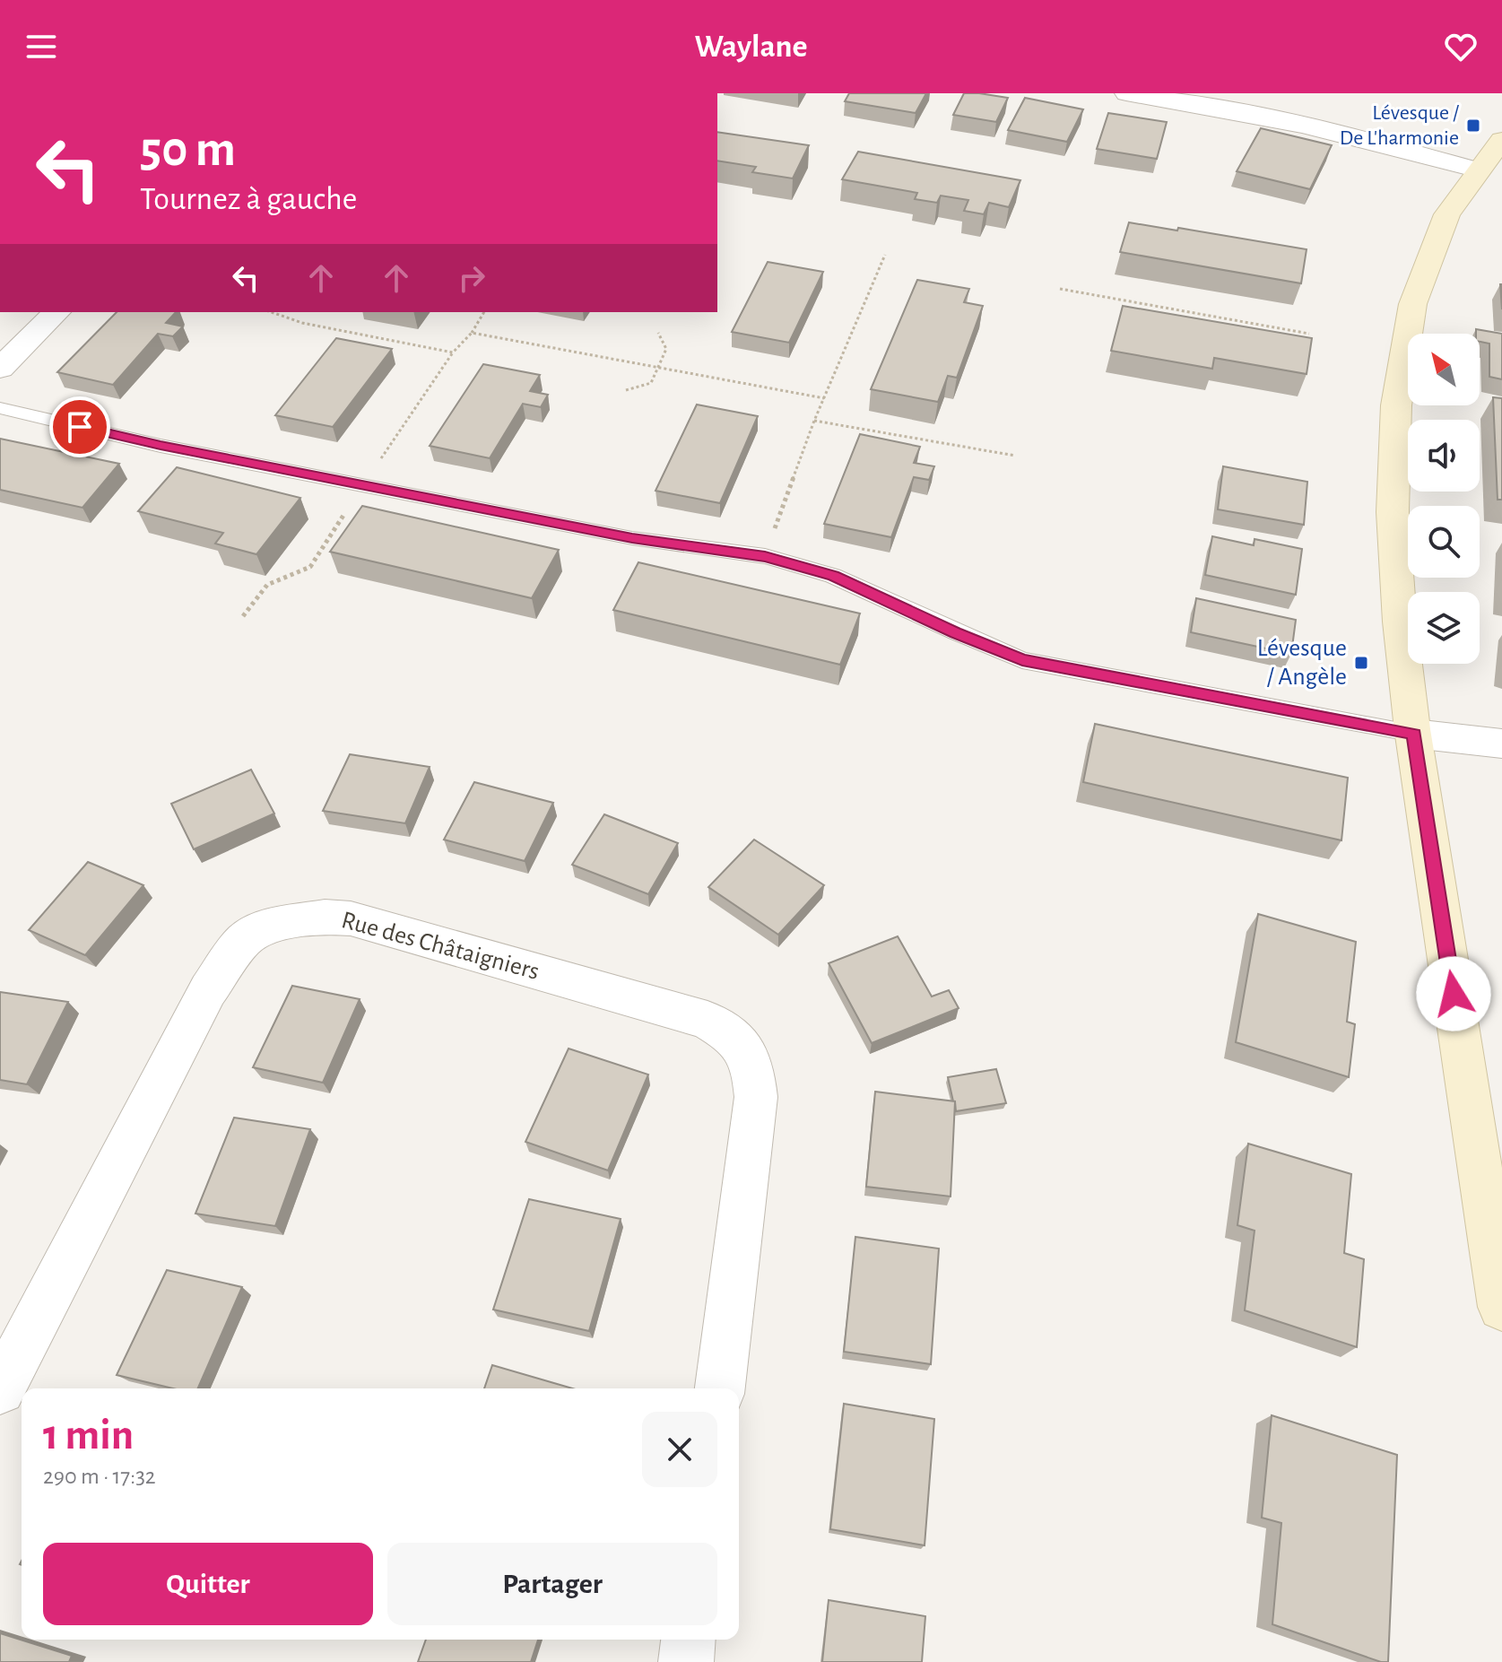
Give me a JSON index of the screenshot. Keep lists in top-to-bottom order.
{
  "streets": {
    "street": ["Rue des Châtaigniers"]
  },
  "places": {
    "transit": ["Lévesque / De L'harmonie", "Lévesque / Angèle"]
  },
  "north": "top left",
  "page": {
    "header": "Waylane",
    "turn": ["50 m", "Tournez à gauche"],
    "heading": ["1 min", "290 m · 17:32"],
    "buttons": ["Quitter", "Partager"]
  }
}
